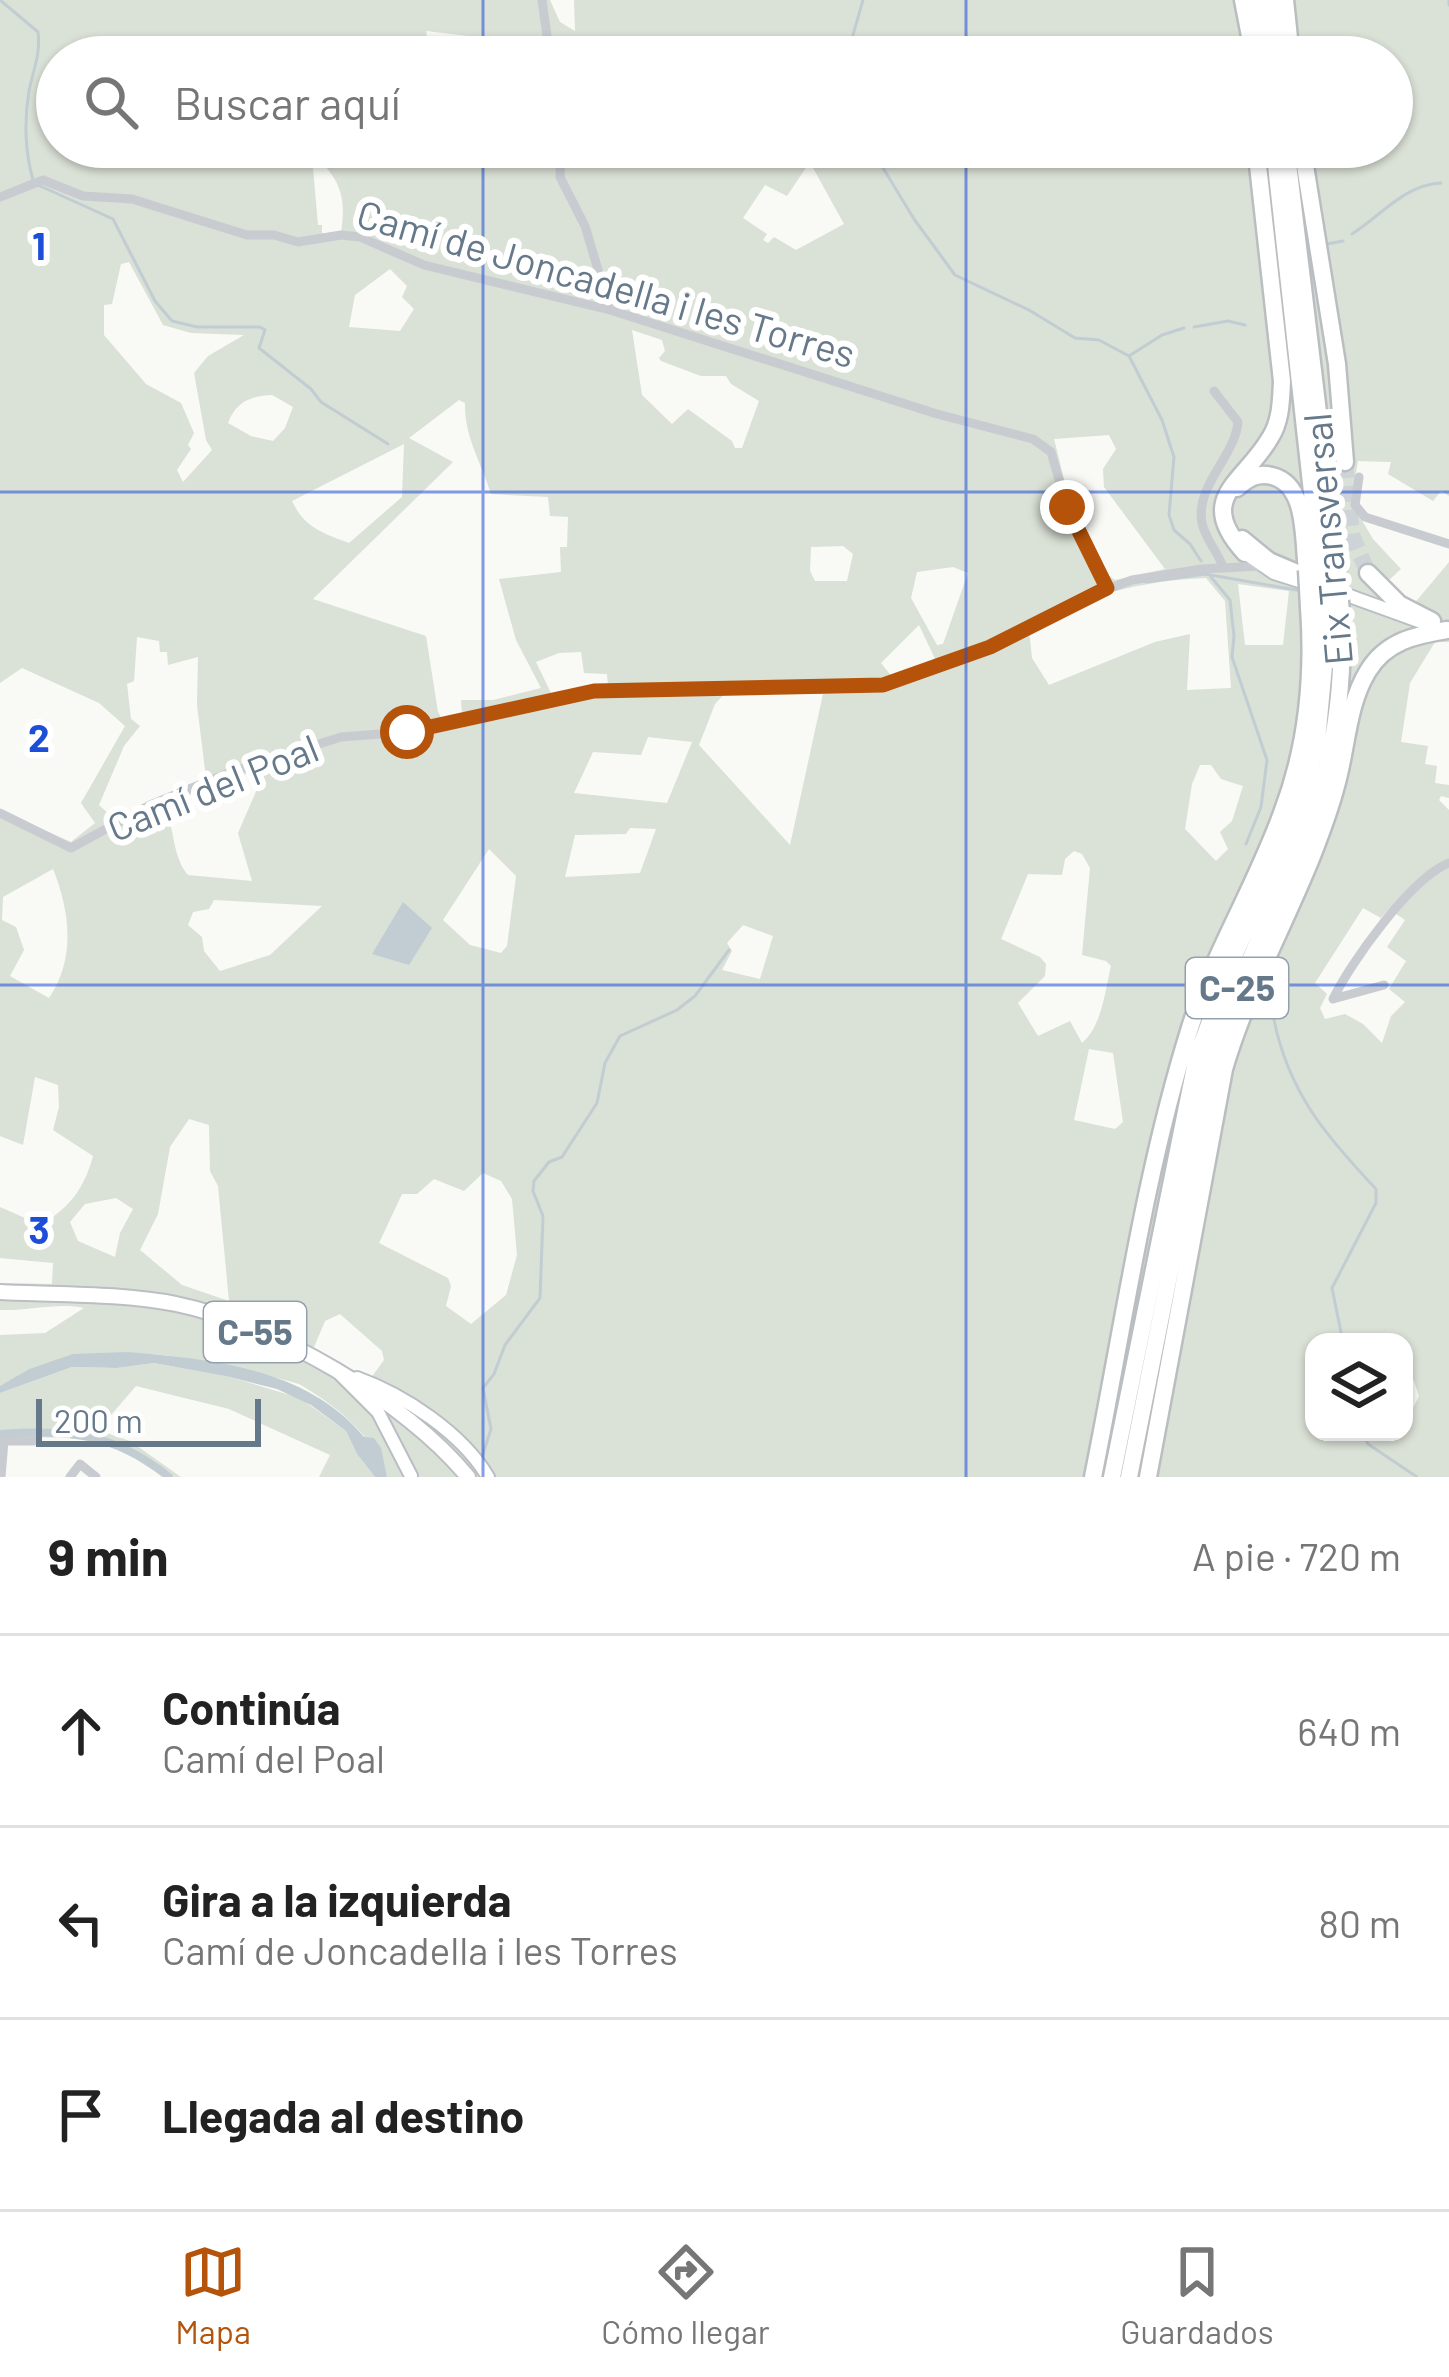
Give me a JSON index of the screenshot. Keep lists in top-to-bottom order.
{
  "streets": {
    "highway": ["Eix Transversal", "C-25"],
    "main road": ["C-55"],
    "street": ["Camí de Joncadella i les Torres", "Camí del Poal"]
  },
  "crossings": [
    ["Camí de Joncadella i les Torres", "Camí del Poal"],
    ["Eix Transversal", "Camí del Poal"]
  ],
  "scale_bar": "200 m",
  "page": {
    "search": "Buscar aquí",
    "scale": "200 m",
    "heading": ["9 min", "A pie · 720 m"],
    "list": [
      ["Continúa", "Camí del Poal", "640 m"],
      ["Gira a la izquierda", "Camí de Joncadella i les Torres", "80 m"],
      "Llegada al destino"
    ],
    "nav": ["Mapa", "Cómo llegar", "Guardados"]
  },
  "grid": {
    "rows": ["1", "2", "3"]
  }
}
